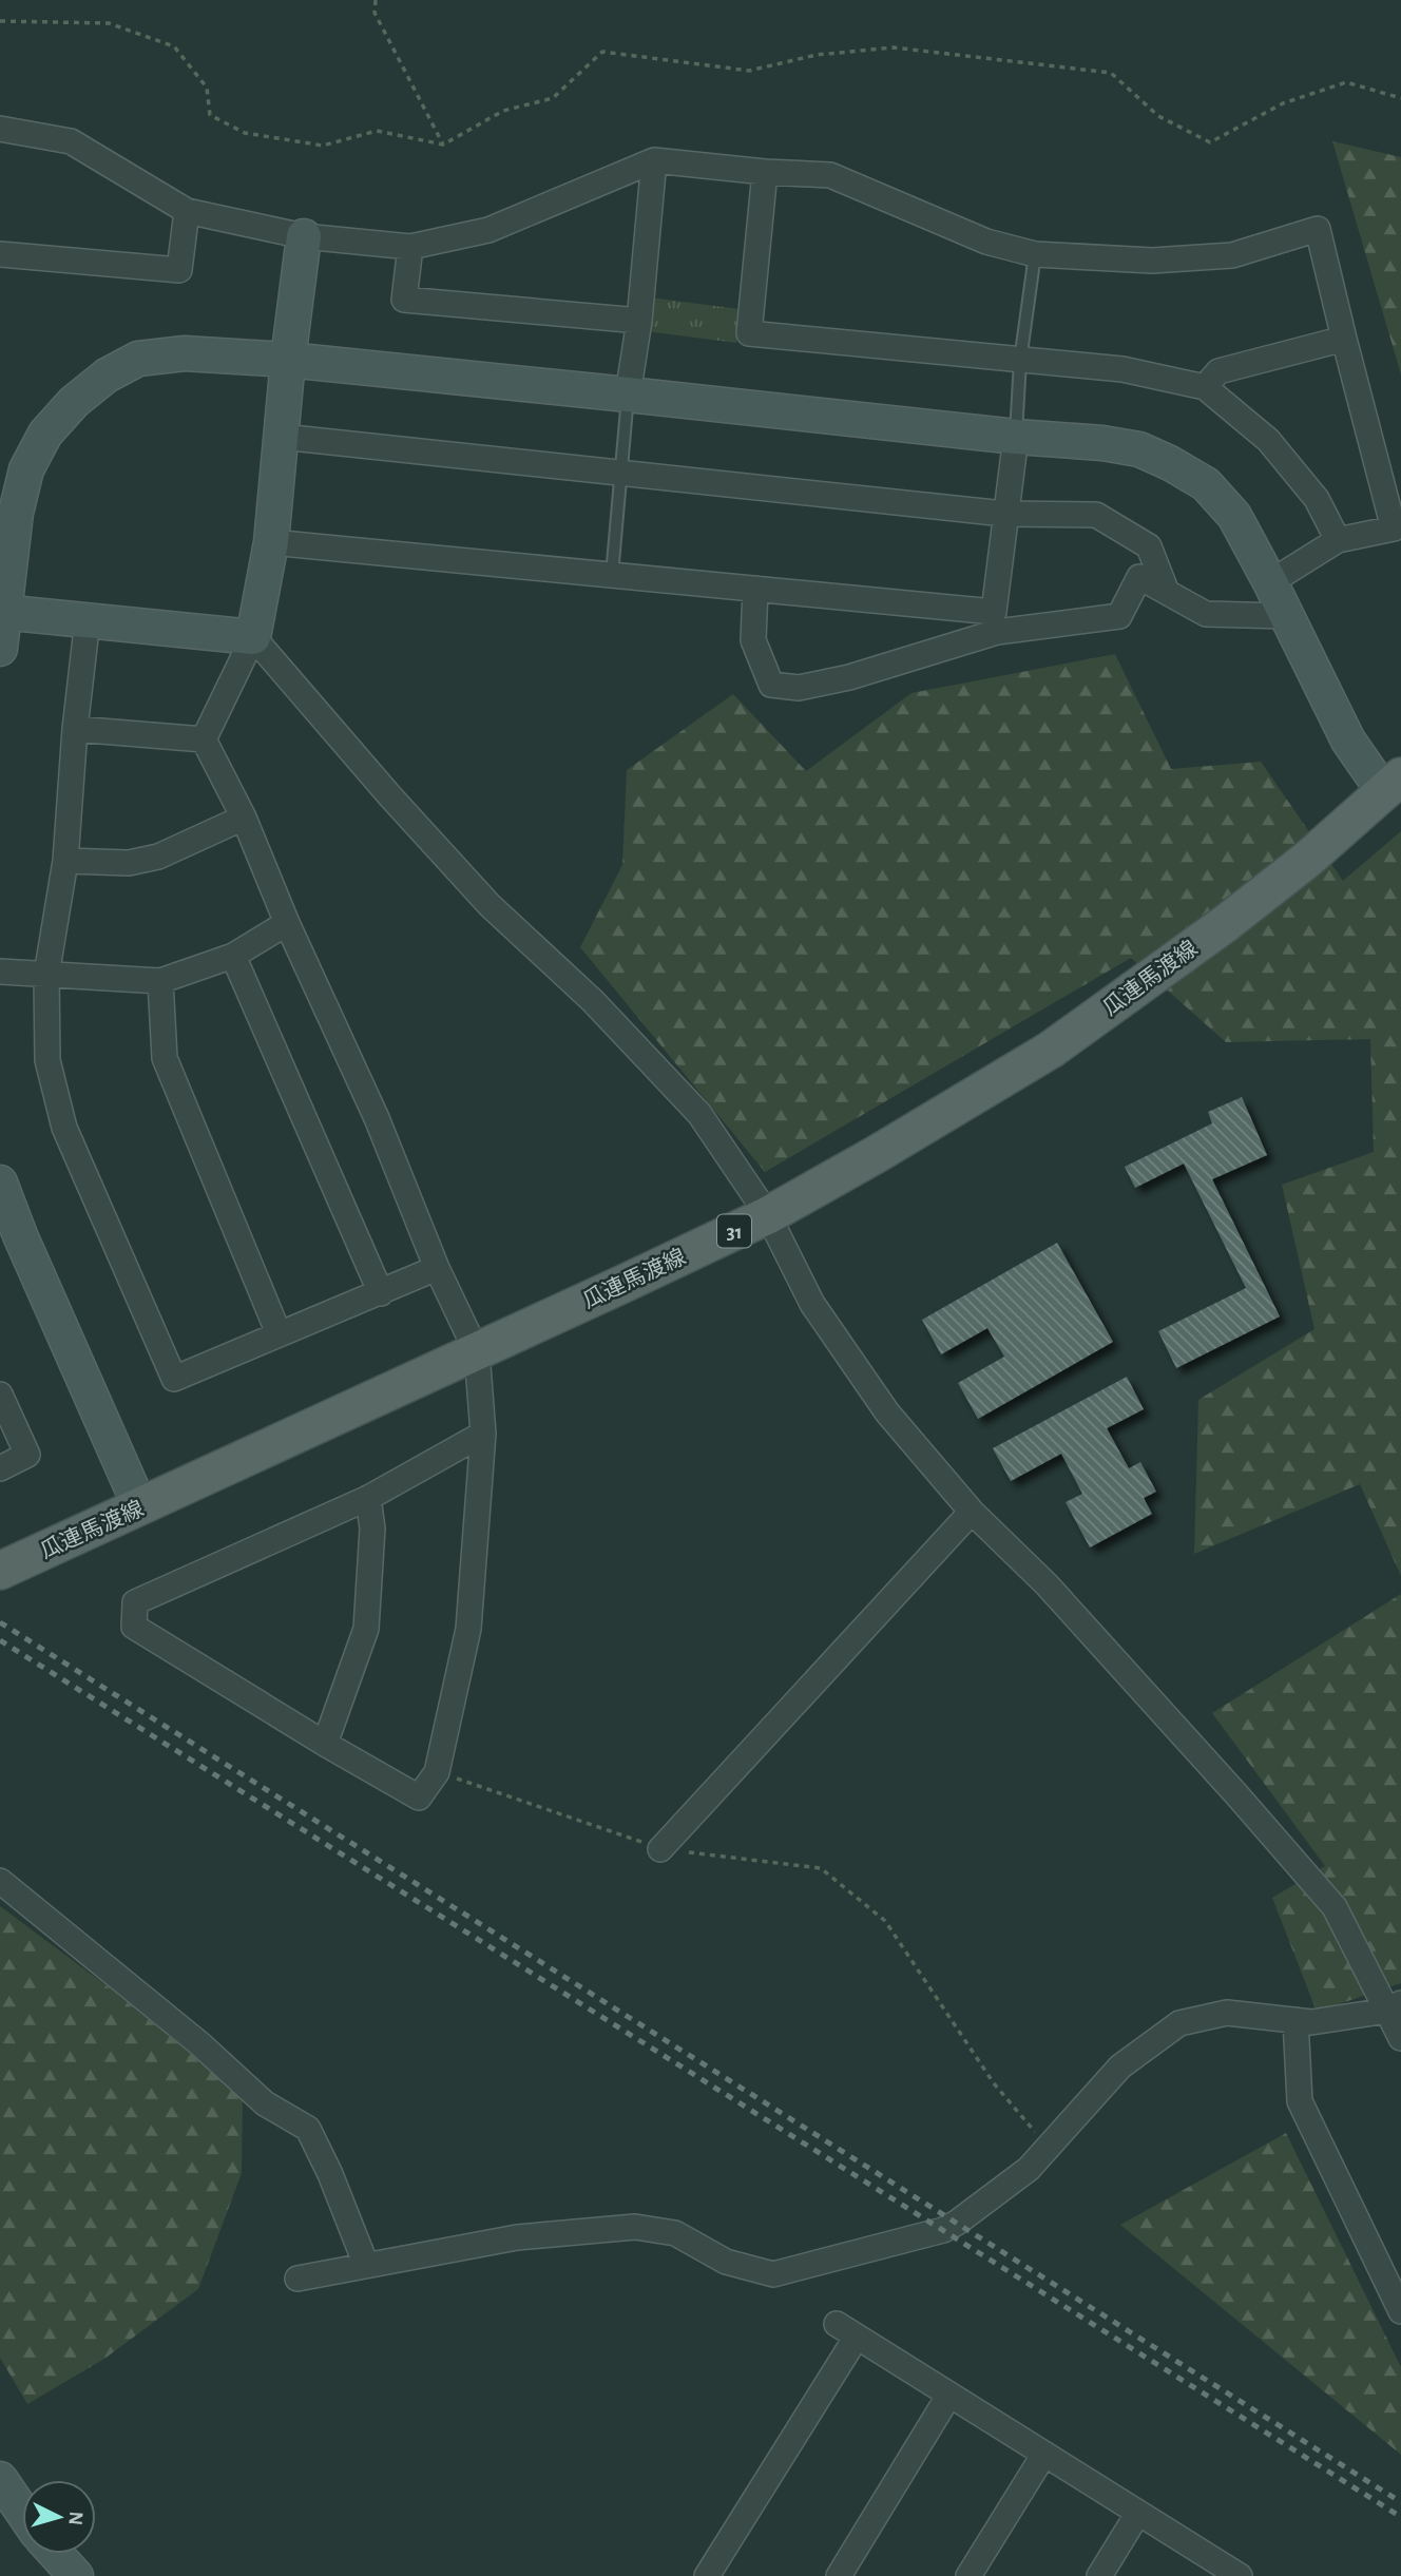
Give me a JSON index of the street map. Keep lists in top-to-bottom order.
{
  "streets": {
    "main road": ["瓜連馬渡線", "31"]
  },
  "north": "right"
}
